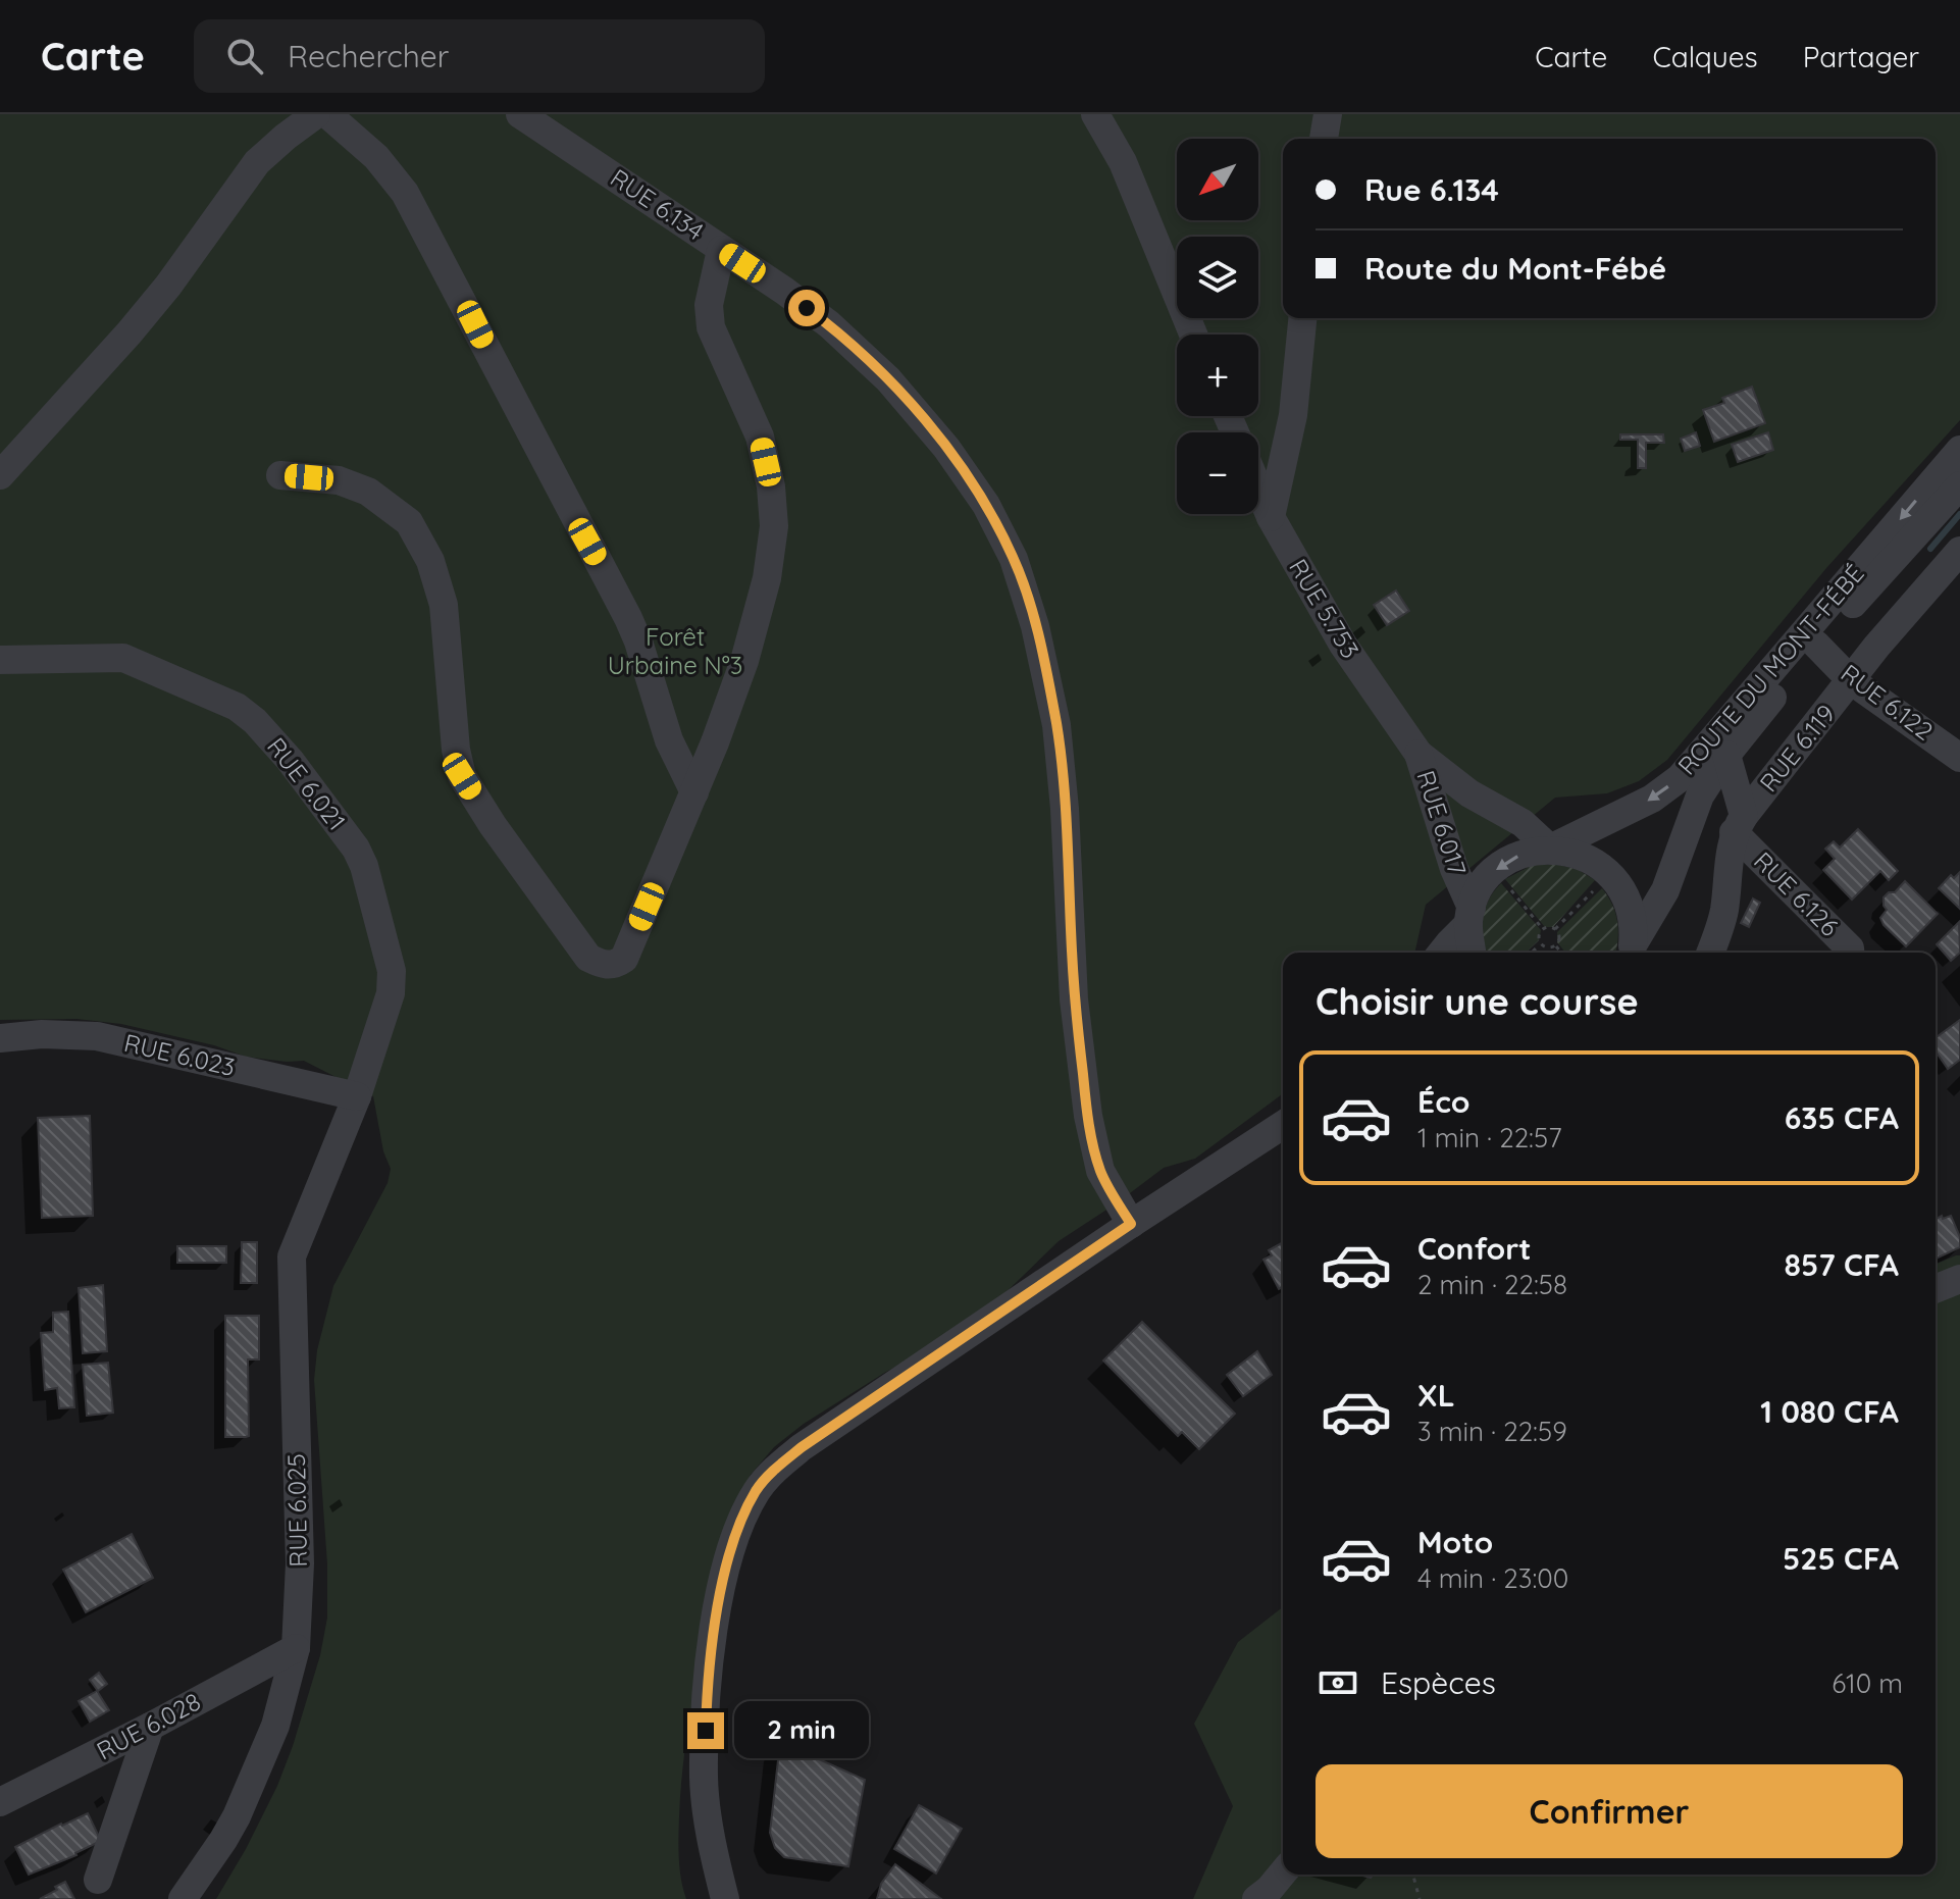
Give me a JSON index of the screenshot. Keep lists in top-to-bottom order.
{
  "streets": {
    "street": [
      "RUE 6.134",
      "RUE 5.753",
      "ROUTE DU MONT-FÉBÉ",
      "RUE 6.122",
      "RUE 6.119",
      "RUE 6.021",
      "RUE 6.017",
      "RUE 6.126",
      "RUE 6.023",
      "RUE 6.025",
      "RUE 6.028"
    ]
  },
  "crossings": [
    ["RUE 5.753", "RUE 6.017"],
    ["ROUTE DU MONT-FÉBÉ", "RUE 6.122"],
    ["ROUTE DU MONT-FÉBÉ", "RUE 6.017"],
    ["RUE 6.122", "RUE 6.119"],
    ["RUE 6.119", "RUE 6.126"],
    ["RUE 6.021", "RUE 6.023"],
    ["RUE 6.021", "RUE 6.025"],
    ["RUE 6.023", "RUE 6.025"],
    ["RUE 6.025", "RUE 6.028"]
  ],
  "parks": ["Forêt Urbaine N°3"],
  "north": "bottom left",
  "page": {
    "header": "Carte",
    "search": "Rechercher",
    "nav": ["Carte", "Calques", "Partager"],
    "map_buttons": ["+", "−"],
    "banner": ["Rue 6.134", "Route du Mont-Fébé"],
    "heading": "Choisir une course",
    "list": [
      {
        "name": "Éco",
        "note": "1 min · 22:57",
        "value": "635 CFA"
      },
      {
        "name": "Confort",
        "note": "2 min · 22:58",
        "value": "857 CFA"
      },
      {
        "name": "XL",
        "note": "3 min · 22:59",
        "value": "1 080 CFA"
      },
      {
        "name": "Moto",
        "note": "4 min · 23:00",
        "value": "525 CFA"
      }
    ],
    "pay": ["Espèces", "610 m"],
    "bubble": "2 min",
    "buttons": "Confirmer"
  }
}
